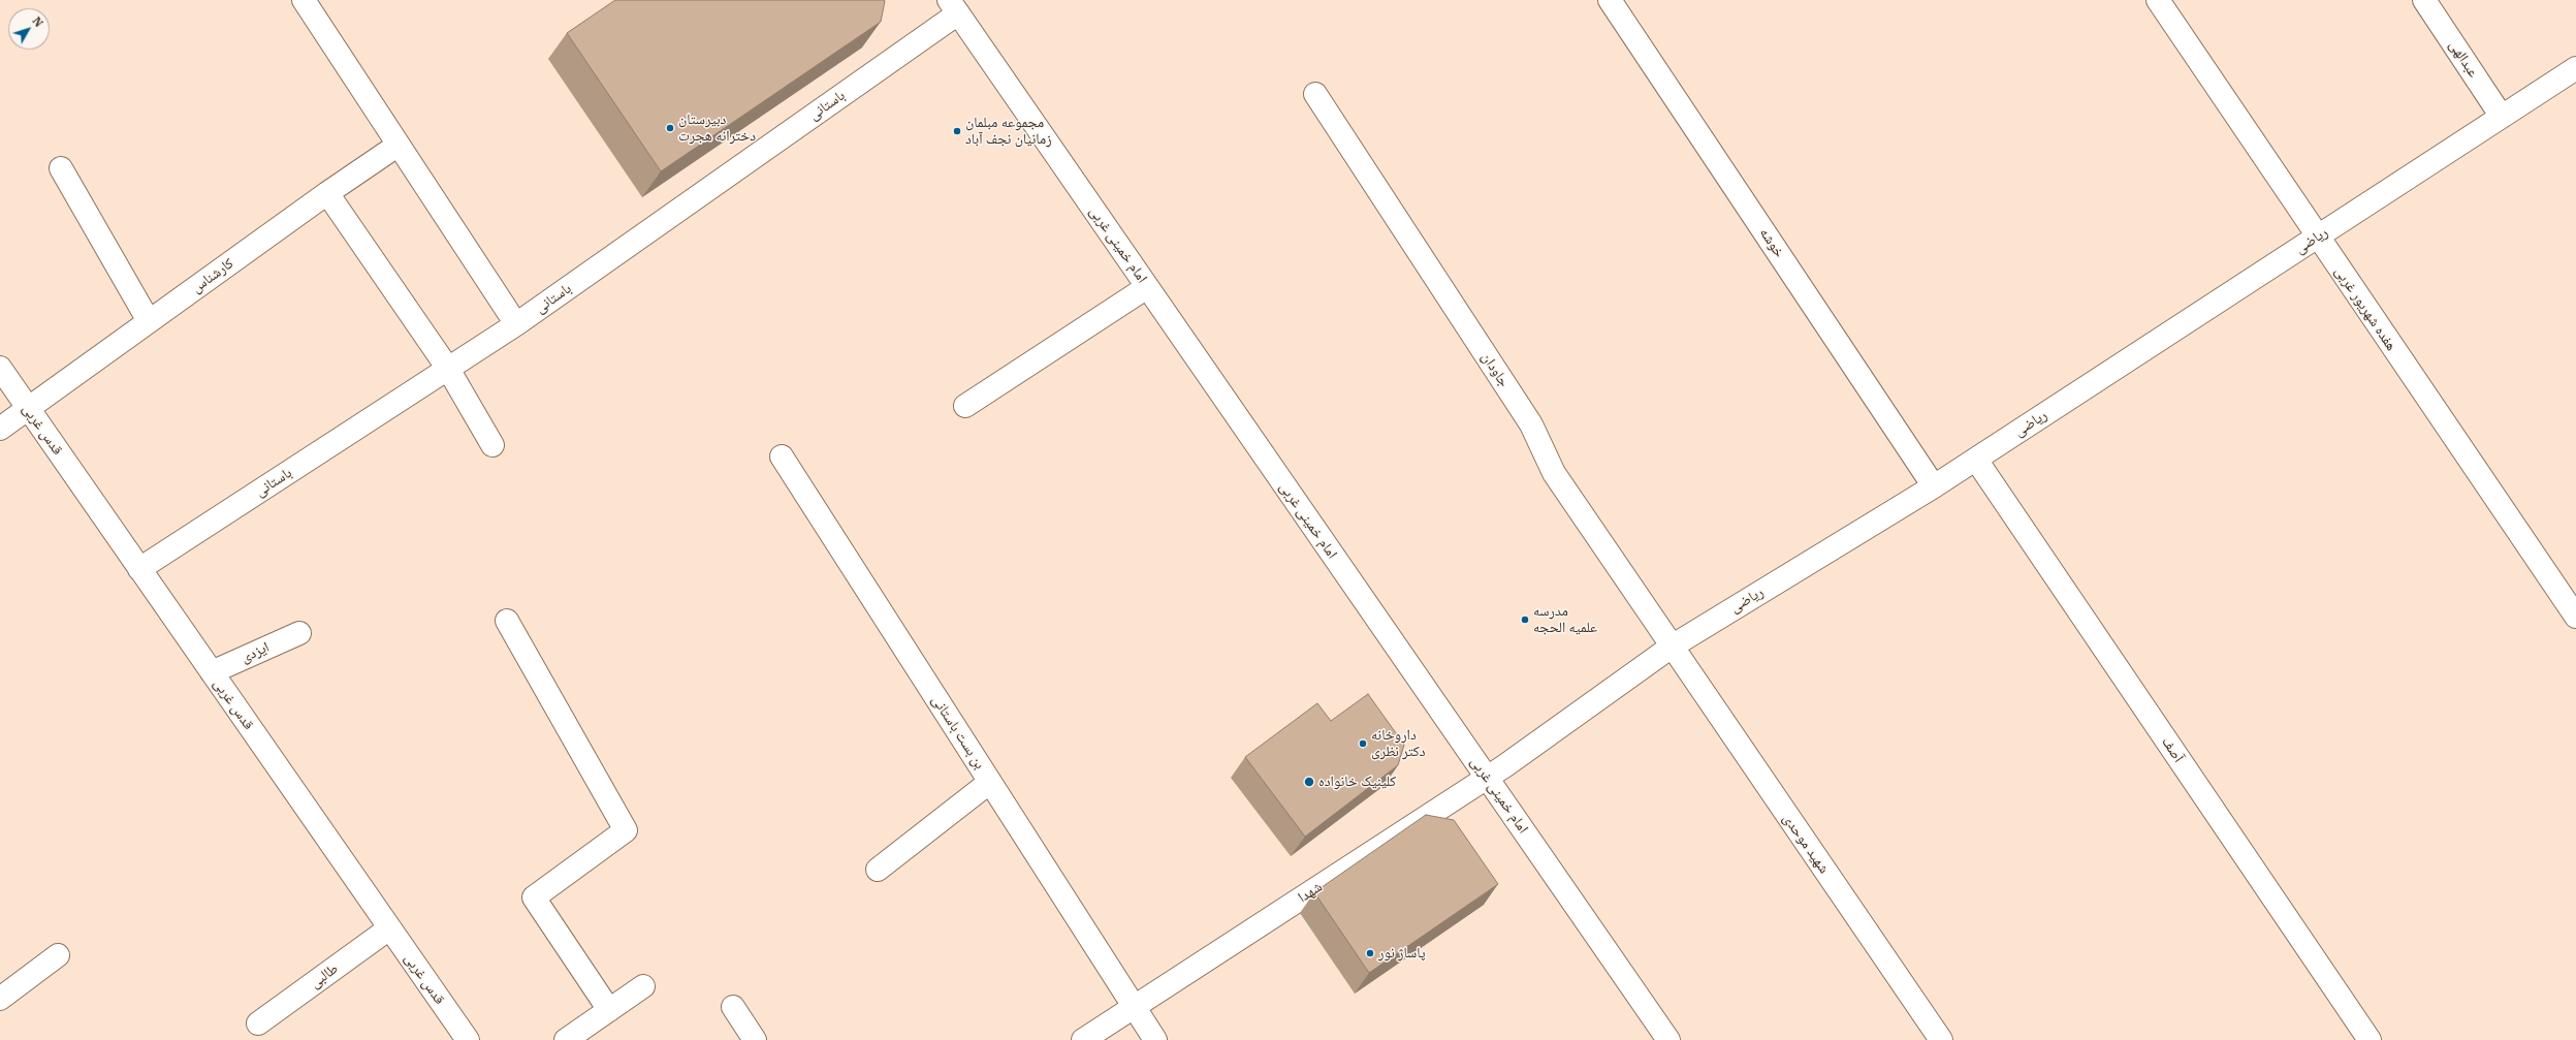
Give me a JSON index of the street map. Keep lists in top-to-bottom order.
{
  "streets": {
    "street": [
      "عبدالهی",
      "باستانی",
      "ریاضی",
      "خوشه",
      "امام خمینی غربی",
      "کارشناس",
      "هفده شهریور غربی",
      "جاودان",
      "قدس غربی",
      "ایزدی",
      "بن بست باستانی",
      "آصف",
      "شهید موحدی",
      "شهدا",
      "طالبی"
    ]
  },
  "crossings": [
    ["عبدالهی", "ریاضی"],
    ["باستانی", "امام خمینی غربی"],
    ["باستانی", "قدس غربی"],
    ["ریاضی", "خوشه"],
    ["ریاضی", "امام خمینی غربی"],
    ["ریاضی", "هفده شهریور غربی"],
    ["ریاضی", "جاودان"],
    ["ریاضی", "آصف"],
    ["ریاضی", "شهید موحدی"],
    ["ریاضی", "شهدا"],
    ["امام خمینی غربی", "شهدا"],
    ["کارشناس", "قدس غربی"],
    ["جاودان", "شهید موحدی"],
    ["قدس غربی", "ایزدی"],
    ["قدس غربی", "طالبی"],
    ["بن بست باستانی", "شهدا"]
  ],
  "places": [
    "دبیرستان دخترانه هجرت",
    "مجموعه مبلمان زمانیان نجف آباد",
    "مدرسه علمیه الحجه",
    "داروخانه دکتر نظری",
    "کلینیک خانواده",
    "پاساژ نور"
  ],
  "north": "top right"
}
